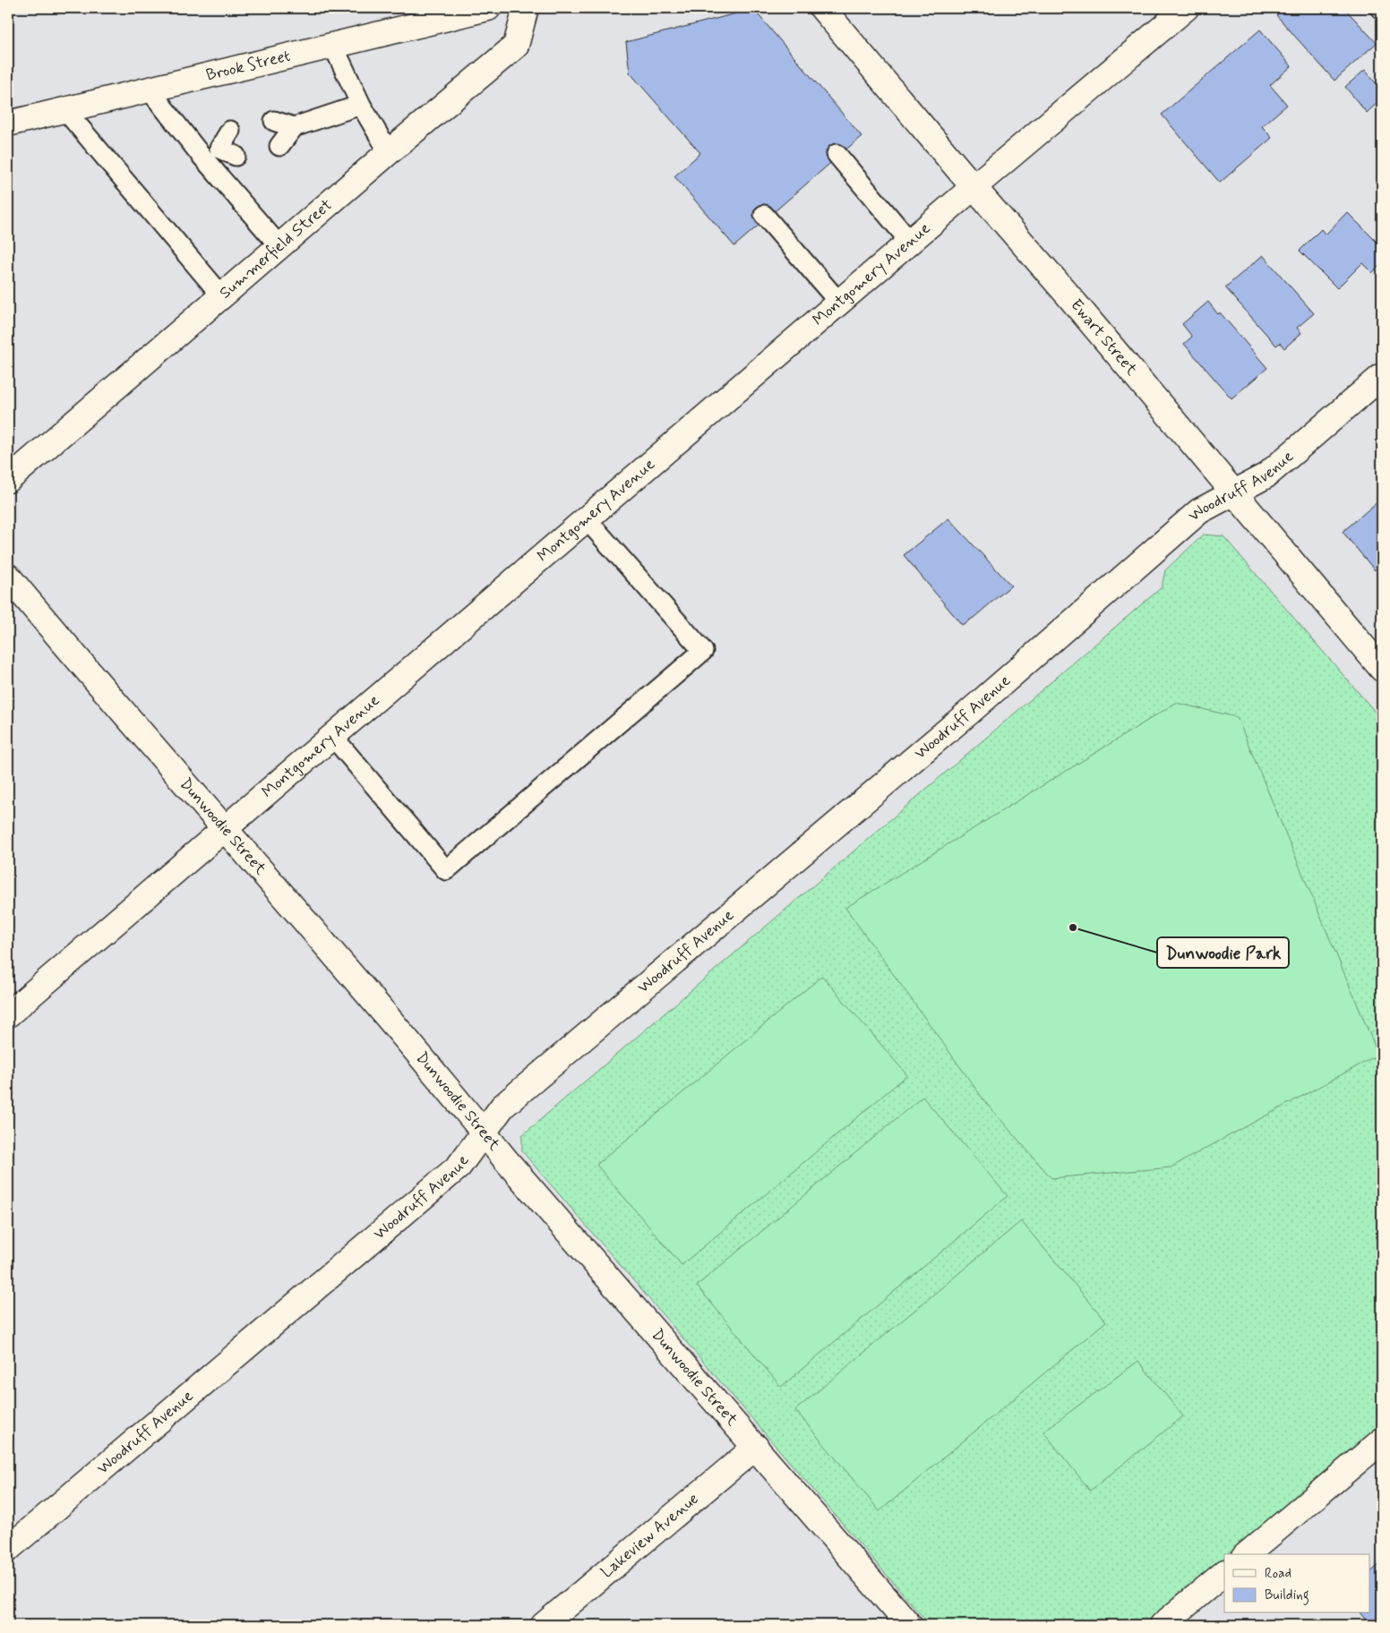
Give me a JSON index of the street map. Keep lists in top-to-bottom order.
{
  "streets": {
    "street": [
      "Brook Street",
      "Summerfield Street",
      "Montgomery Avenue",
      "Ewart Street",
      "Woodruff Avenue",
      "Dunwoodie Street",
      "Lakeview Avenue"
    ]
  },
  "crossings": [
    ["Montgomery Avenue", "Ewart Street"],
    ["Montgomery Avenue", "Dunwoodie Street"],
    ["Ewart Street", "Woodruff Avenue"],
    ["Woodruff Avenue", "Dunwoodie Street"],
    ["Dunwoodie Street", "Lakeview Avenue"]
  ],
  "places": ["Dunwoodie Park"],
  "legend": ["Road", "Building"]
}
